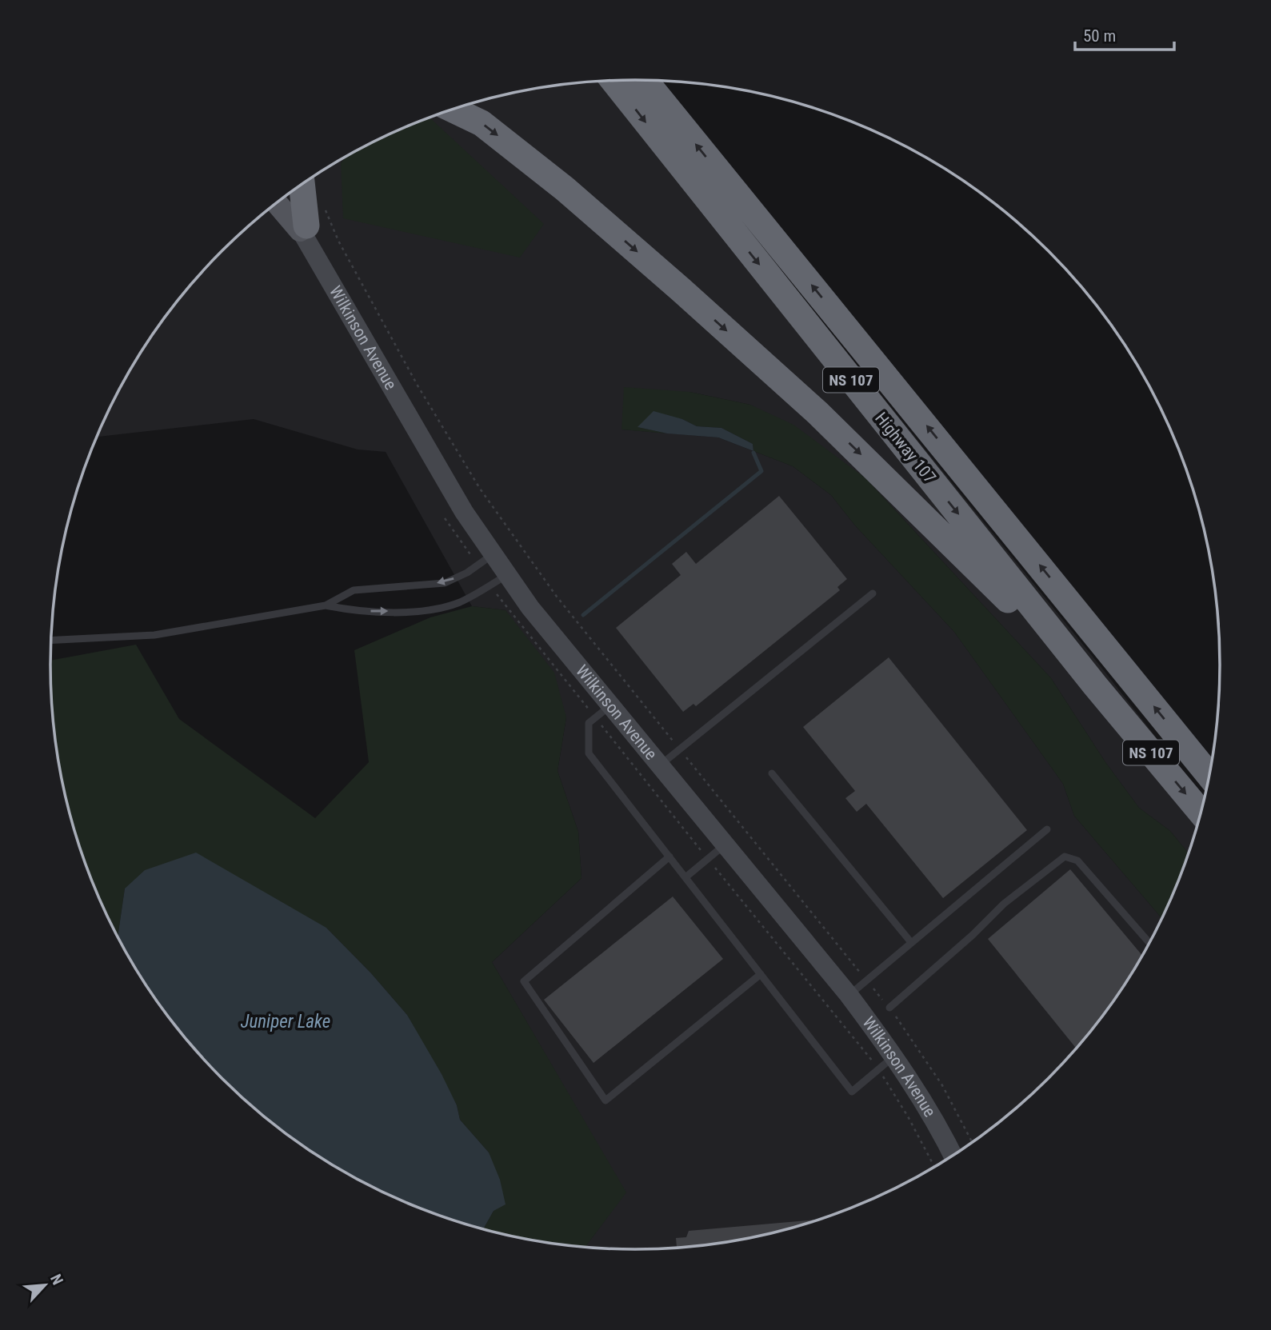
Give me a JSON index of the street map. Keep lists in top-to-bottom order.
{
  "streets": {
    "highway": ["NS 107", "Highway 107"],
    "street": ["Wilkinson Avenue"]
  },
  "water": ["Juniper Lake"],
  "scale_bar": "50 m",
  "north": "top right"
}
